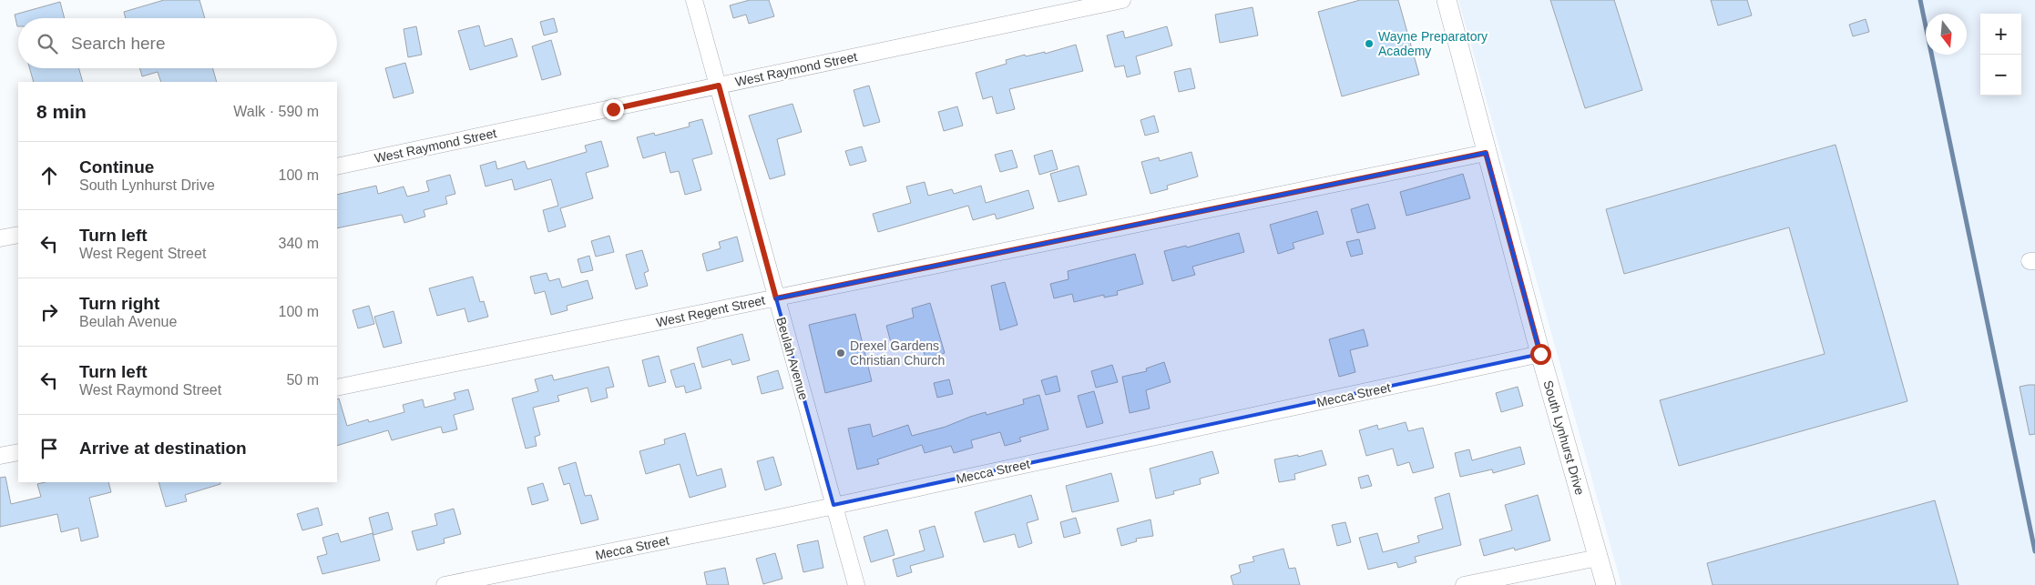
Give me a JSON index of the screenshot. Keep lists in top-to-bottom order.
{
  "streets": {
    "main road": ["South Lynhurst Drive"],
    "street": [
      "West Raymond Street",
      "West Regent Street",
      "Beulah Avenue",
      "Mecca Street"
    ]
  },
  "crossings": [
    ["West Raymond Street", "Beulah Avenue"],
    ["West Regent Street", "Beulah Avenue"],
    ["West Regent Street", "South Lynhurst Drive"],
    ["Beulah Avenue", "Mecca Street"],
    ["Mecca Street", "South Lynhurst Drive"]
  ],
  "places": ["Wayne Preparatory Academy", "Drexel Gardens Christian Church"],
  "north": "bottom",
  "page": {
    "map_buttons": ["+", "−"],
    "search": "Search here",
    "heading": ["8 min", "Walk · 590 m"],
    "list": [
      ["Continue", "South Lynhurst Drive", "100 m"],
      ["Turn left", "West Regent Street", "340 m"],
      ["Turn right", "Beulah Avenue", "100 m"],
      ["Turn left", "West Raymond Street", "50 m"],
      "Arrive at destination"
    ]
  }
}
